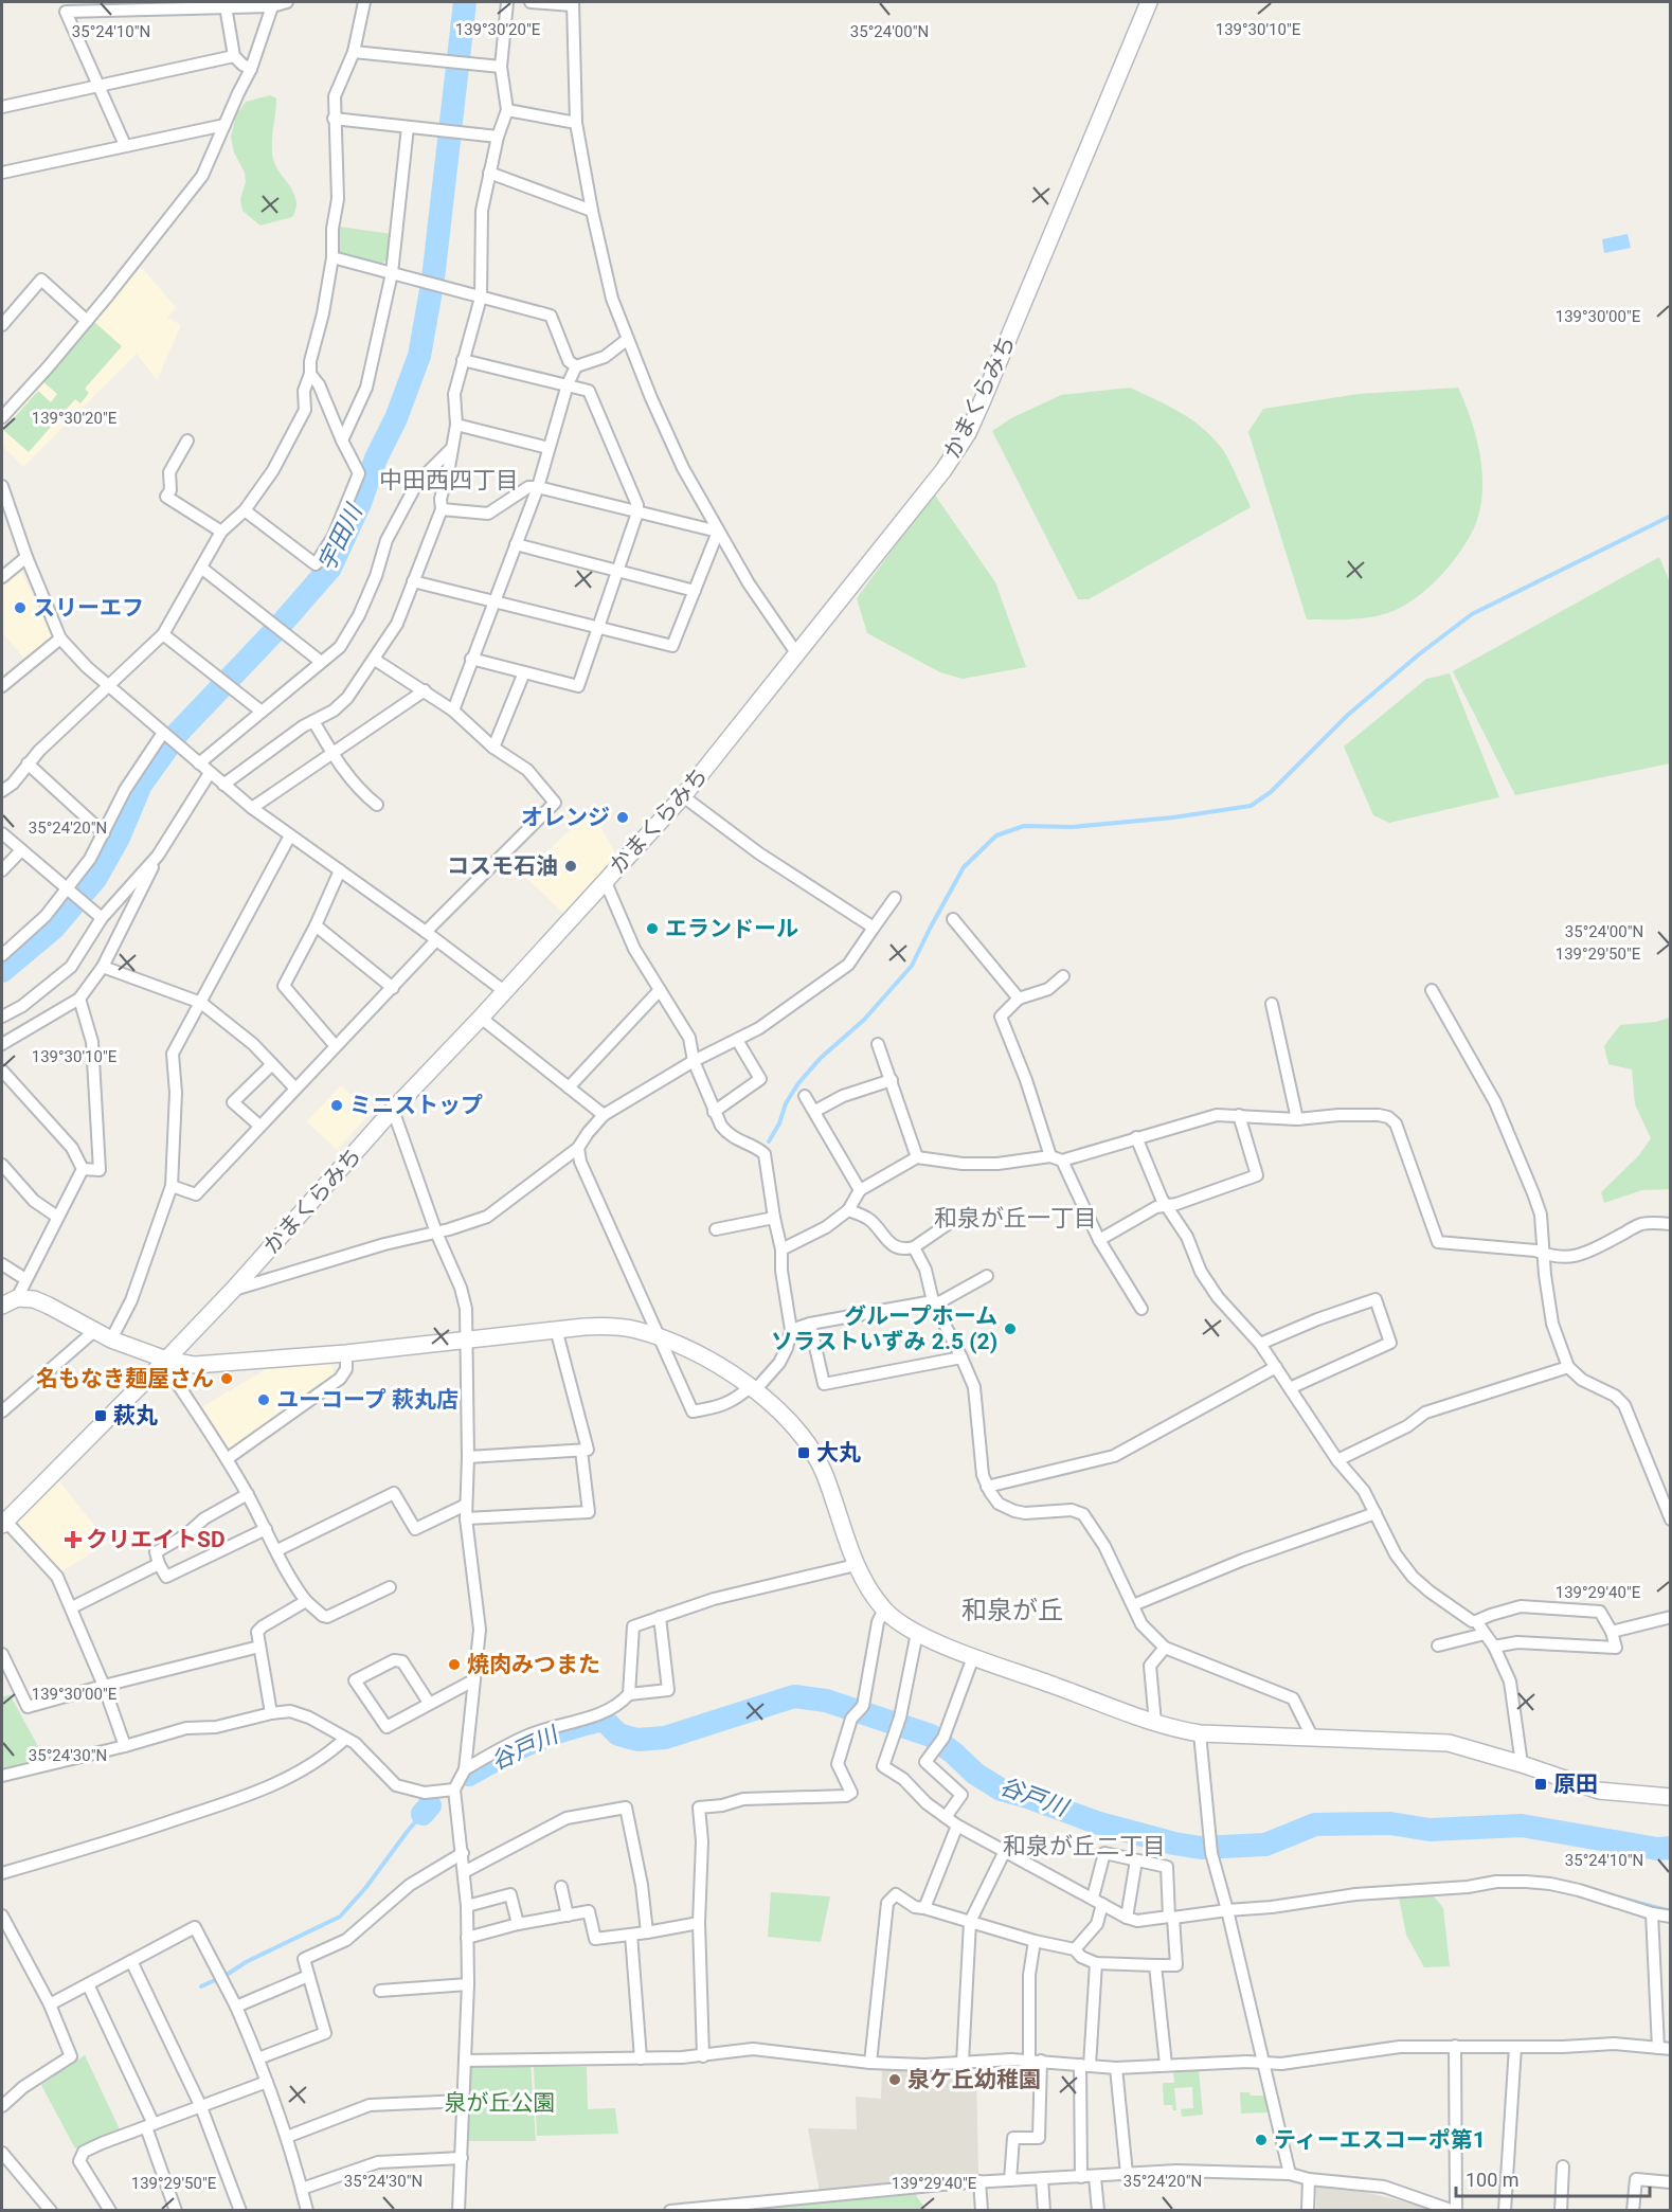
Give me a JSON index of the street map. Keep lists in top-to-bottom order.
{
  "streets": {
    "main road": ["かまくらみち"]
  },
  "districts": [
    "中田西四丁目",
    "和泉が丘一丁目",
    "和泉が丘",
    "和泉が丘二丁目"
  ],
  "water": ["宇田川", "谷戸川"],
  "parks": ["泉が丘公園"],
  "places": {
    "other": [
      "スリーエフ",
      "オレンジ",
      "コスモ石油",
      "エランドール",
      "ミニストップ",
      "グループホーム ソラストいずみ 2.5 (2)",
      "名もなき麺屋さん",
      "ユーコープ 萩丸店",
      "焼肉みつまた",
      "泉ケ丘幼稚園",
      "ティーエスコーポ第1"
    ],
    "transit": ["萩丸", "大丸", "原田"],
    "health": ["クリエイトSD"]
  },
  "scale_bar": "100 m",
  "coordinates": [
    "139°30'20\"E",
    "139°30'10\"E",
    "35°24'10\"N",
    "35°24'00\"N",
    "139°30'00\"E",
    "35°24'20\"N",
    "139°29'50\"E",
    "139°29'40\"E",
    "35°24'30\"N"
  ]
}
